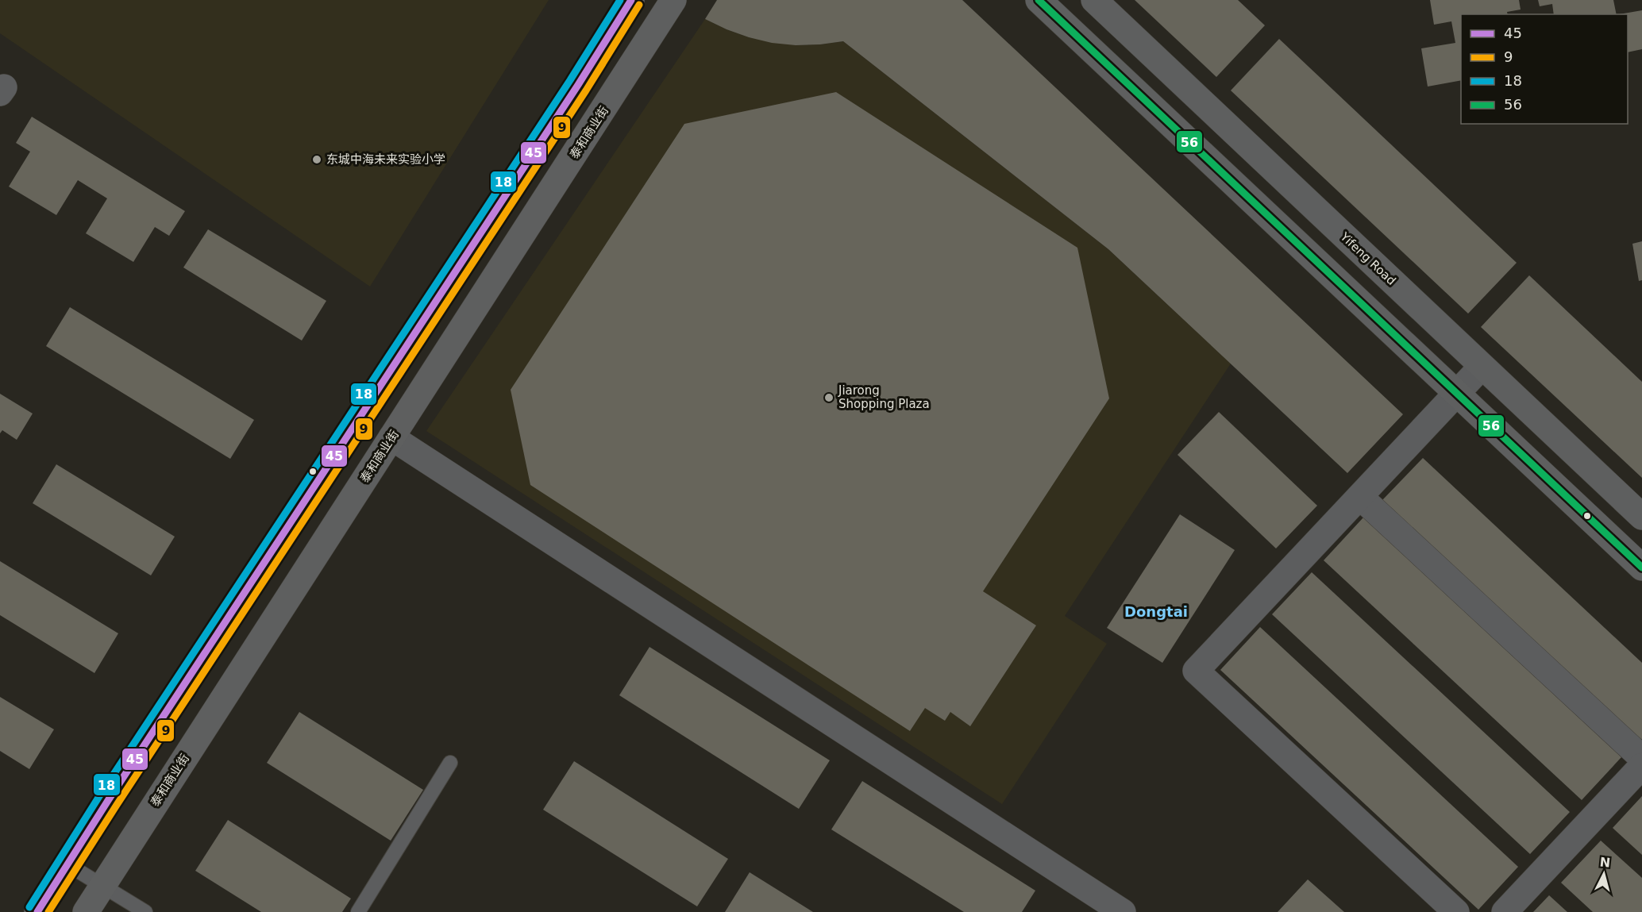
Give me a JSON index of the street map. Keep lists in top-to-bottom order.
{
  "streets": {
    "street": ["泰和商业街", "Yifeng Road"]
  },
  "districts": ["Dongtai"],
  "places": ["东城中海未来实验小学", "Jiarong Shopping Plaza"],
  "lines": [
    "transit line 45",
    "transit line 18",
    "transit line 56",
    "transit line 9"
  ],
  "legend": [
    "45",
    "9",
    "18",
    "56"
  ],
  "north": "top"
}
